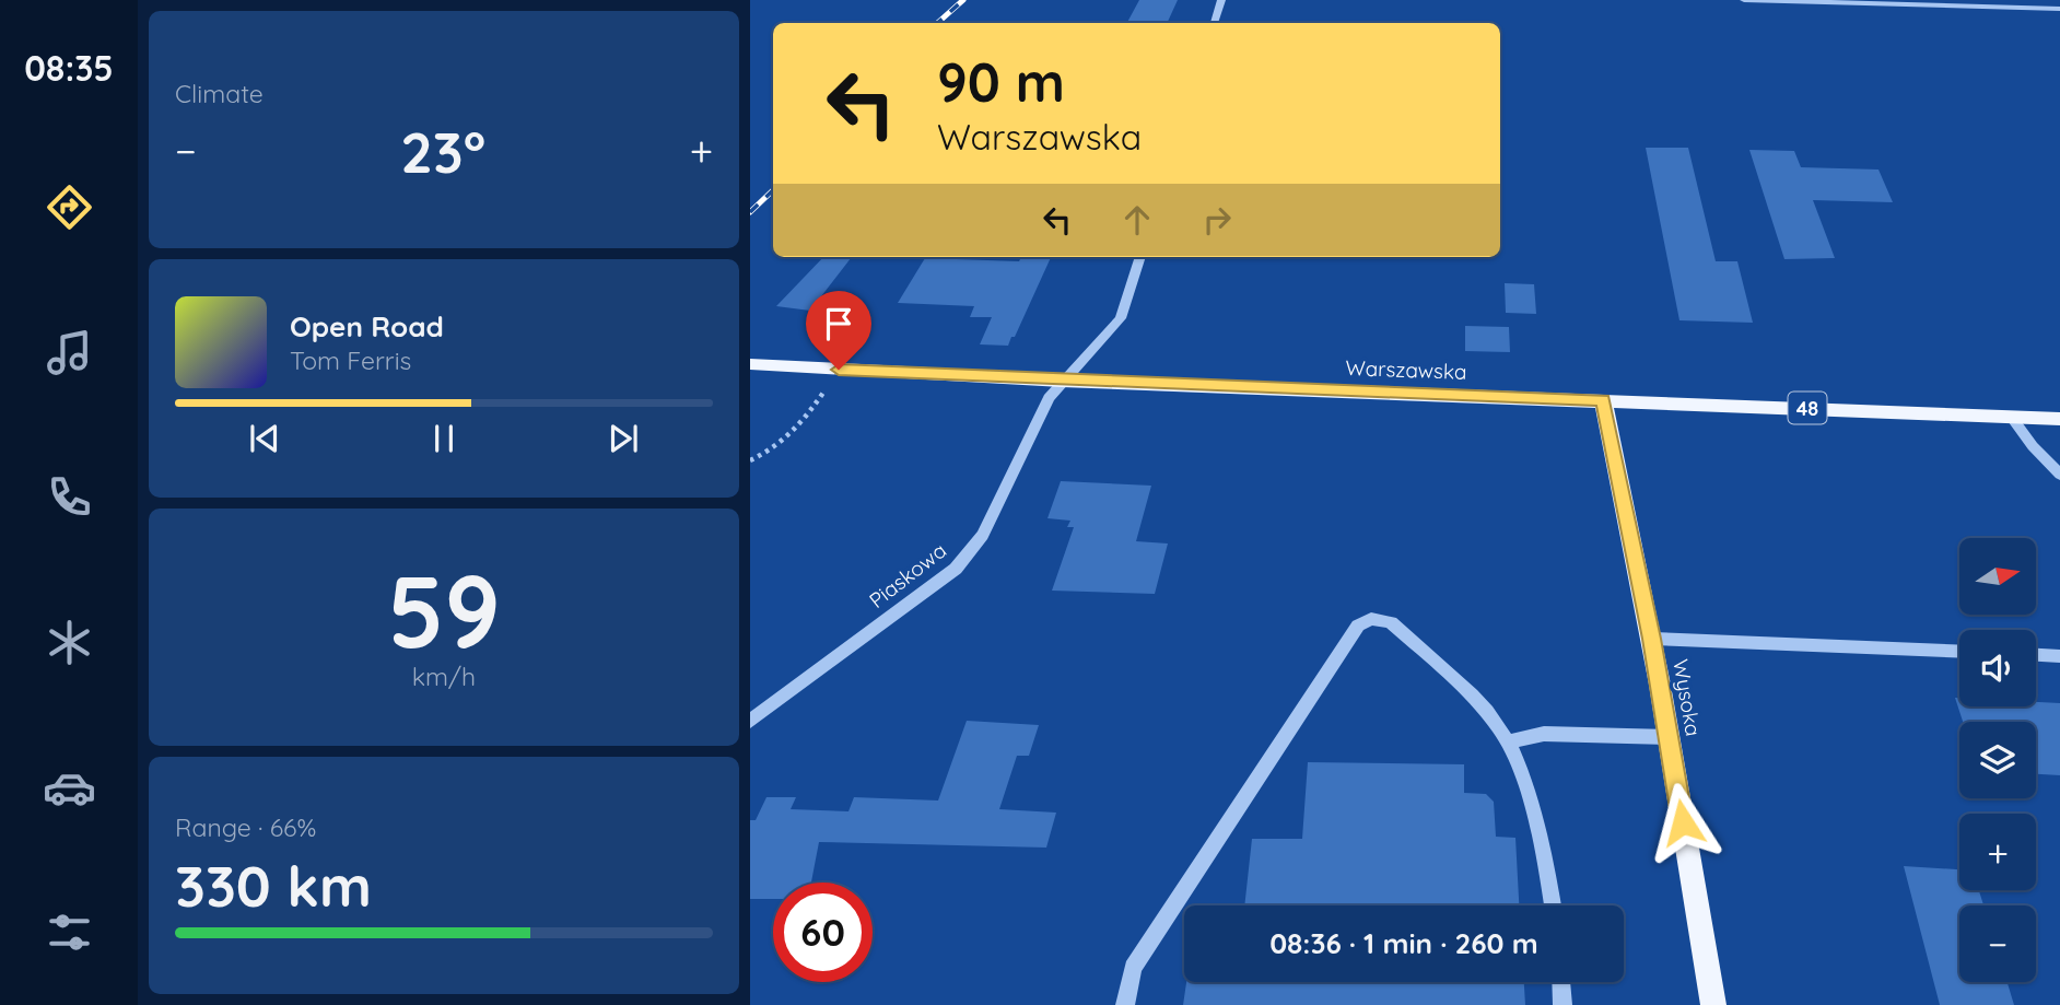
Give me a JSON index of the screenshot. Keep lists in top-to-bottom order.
{
  "streets": {
    "main road": ["Warszawska", "48", "Wysoka"],
    "street": ["Piaskowa"]
  },
  "crossings": [
    ["Warszawska", "Piaskowa"],
    ["Warszawska", "Wysoka"]
  ],
  "north": "right",
  "page": {
    "tabs": "08:35",
    "tile": [
      "Climate",
      ["59", "km/h"],
      ["Range · 66%", "330 km"]
    ],
    "turn": ["90 m", "Warszawska"],
    "heat": ["−", "23°", "+"],
    "song": ["Open Road", "Tom Ferris"],
    "map_buttons": ["+", "−"],
    "limit": "60",
    "trip": "08:36 · 1 min · 260 m"
  }
}
